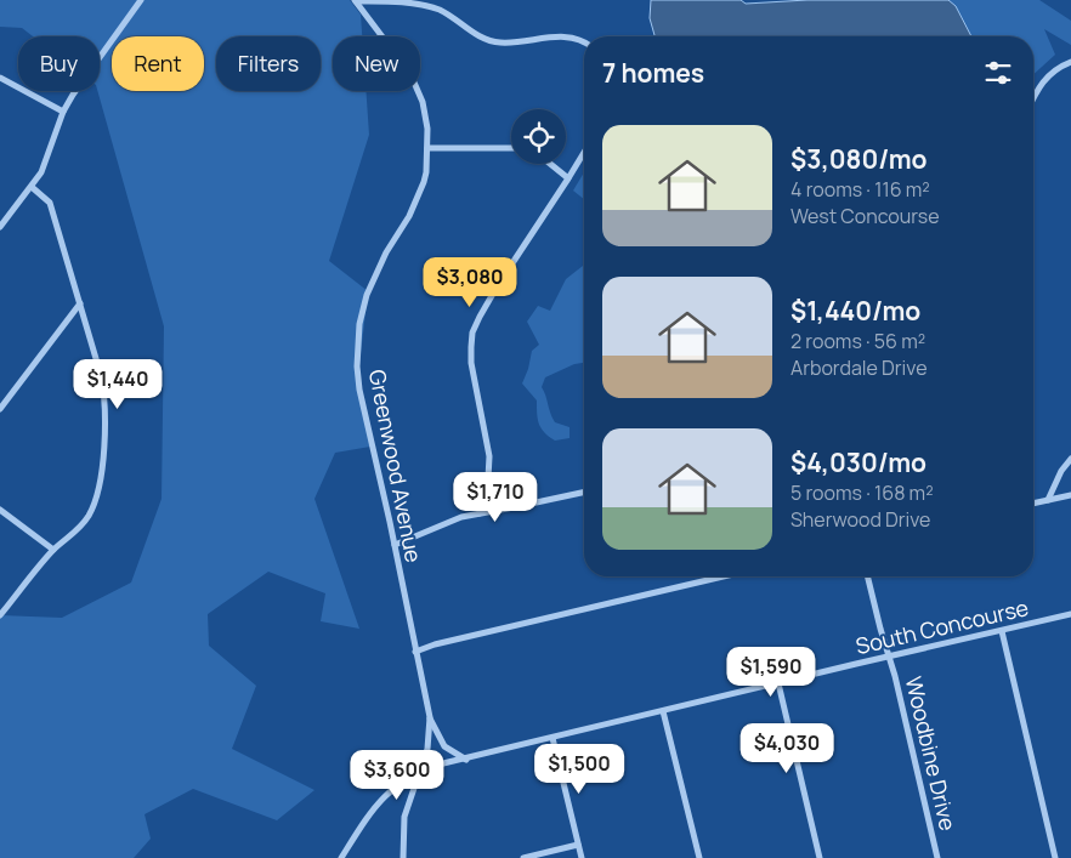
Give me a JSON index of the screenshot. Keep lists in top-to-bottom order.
{
  "streets": {
    "street": ["Greenwood Avenue", "South Concourse", "Woodbine Drive"]
  },
  "crossings": [
    ["Greenwood Avenue", "South Concourse"],
    ["South Concourse", "Woodbine Drive"]
  ],
  "page": {
    "chip": [
      "Buy",
      "Rent",
      "Filters",
      "New"
    ],
    "heading": "7 homes",
    "list": [
      {
        "name": "$3,080/mo",
        "note": "4 rooms · 116 m² · West Concourse"
      },
      {
        "name": "$1,440/mo",
        "note": "2 rooms · 56 m² · Arbordale Drive"
      },
      {
        "name": "$4,030/mo",
        "note": "5 rooms · 168 m² · Sherwood Drive"
      }
    ],
    "price": [
      "$3,080",
      "$1,440",
      "$1,710",
      "$1,590",
      "$4,030",
      "$1,500",
      "$3,600"
    ]
  }
}
